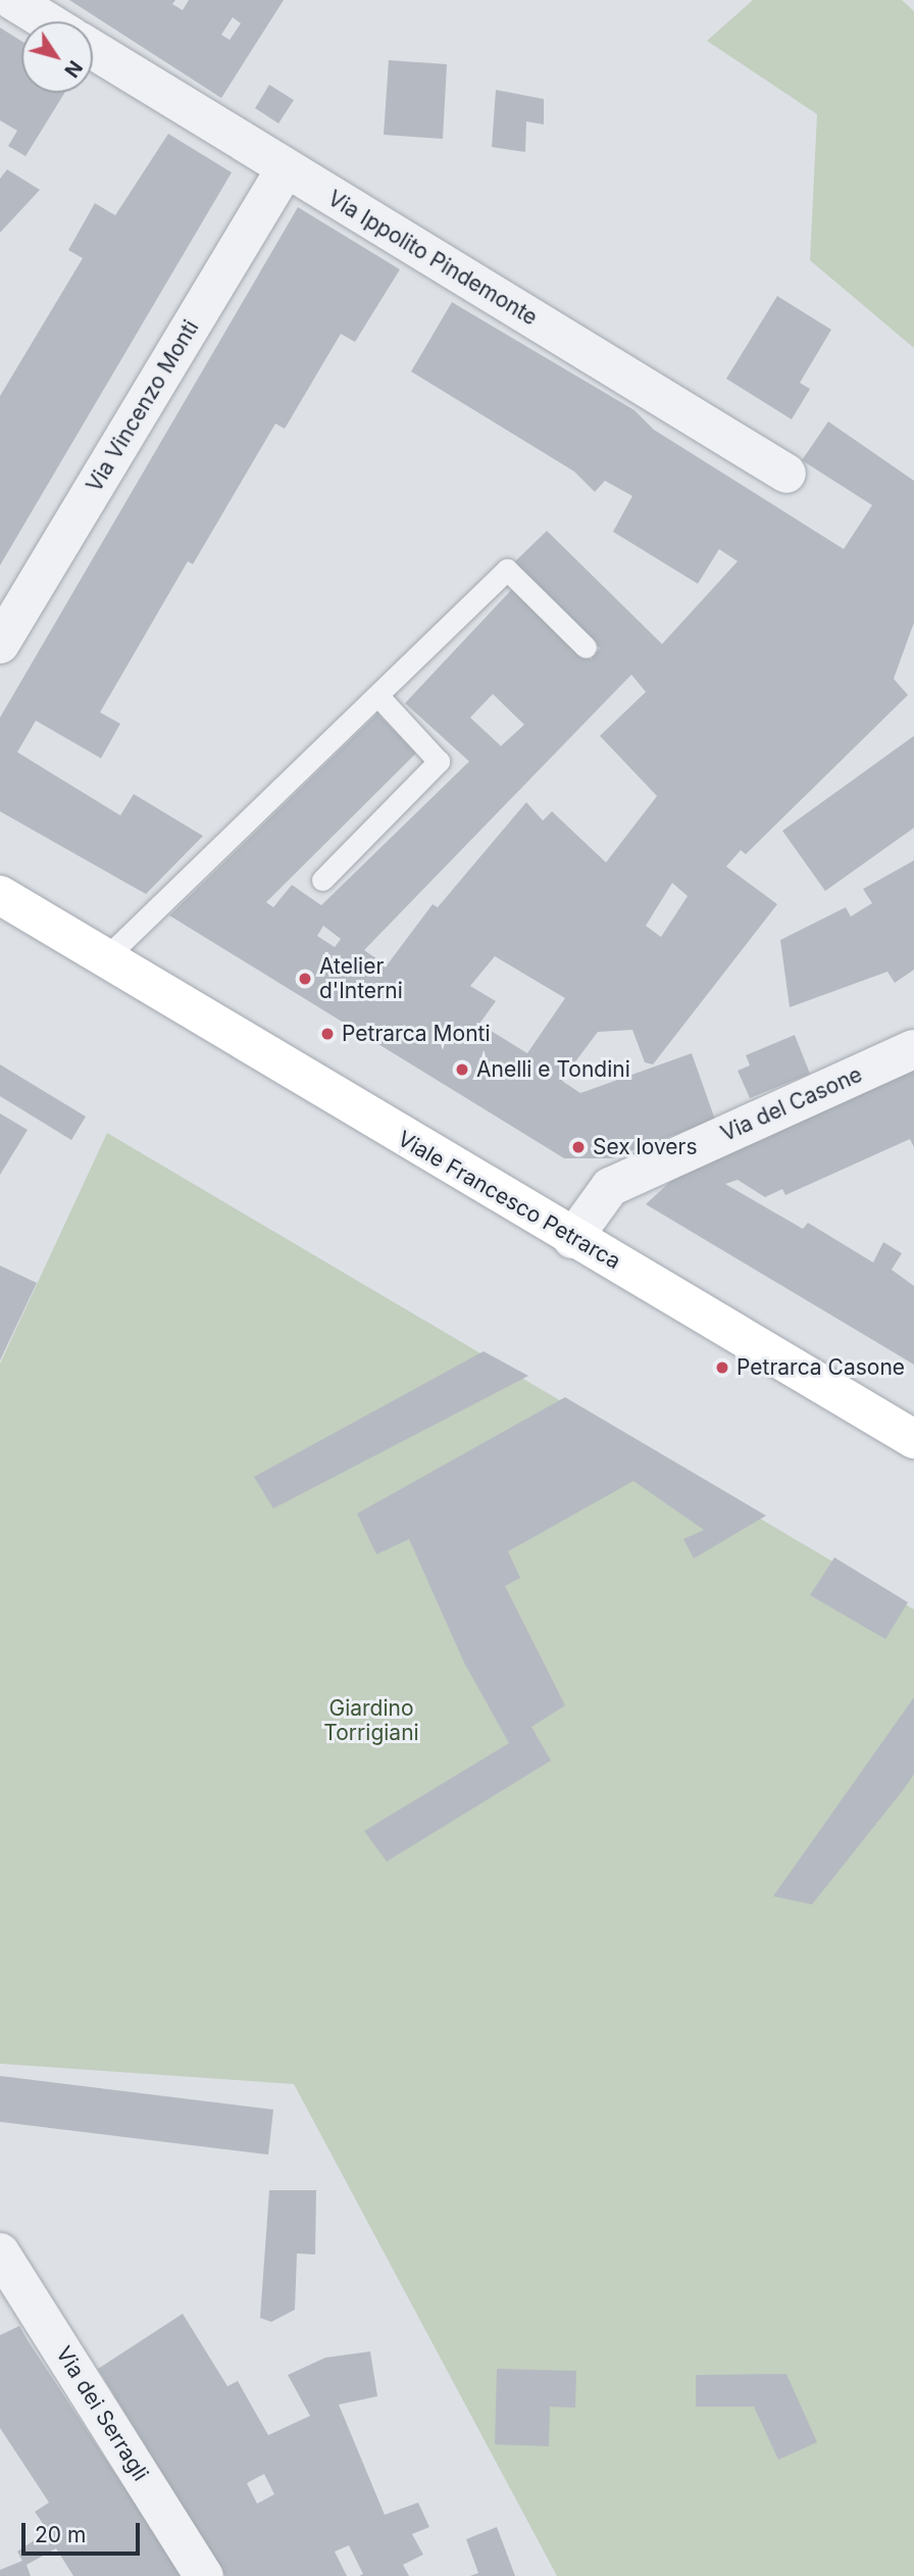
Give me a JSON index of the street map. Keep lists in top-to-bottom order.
{
  "streets": {
    "main road": ["Viale Francesco Petrarca"],
    "street": [
      "Via Ippolito Pindemonte",
      "Via Vincenzo Monti",
      "Via del Casone",
      "Via dei Serragli"
    ]
  },
  "crossings": [
    ["Via Ippolito Pindemonte", "Via Vincenzo Monti"],
    ["Via del Casone", "Viale Francesco Petrarca"]
  ],
  "parks": ["Giardino Torrigiani"],
  "places": [
    "Atelier d'Interni",
    "Petrarca Monti",
    "Anelli e Tondini",
    "Sex lovers",
    "Petrarca Casone"
  ],
  "scale_bar": "20 m",
  "north": "bottom right"
}
